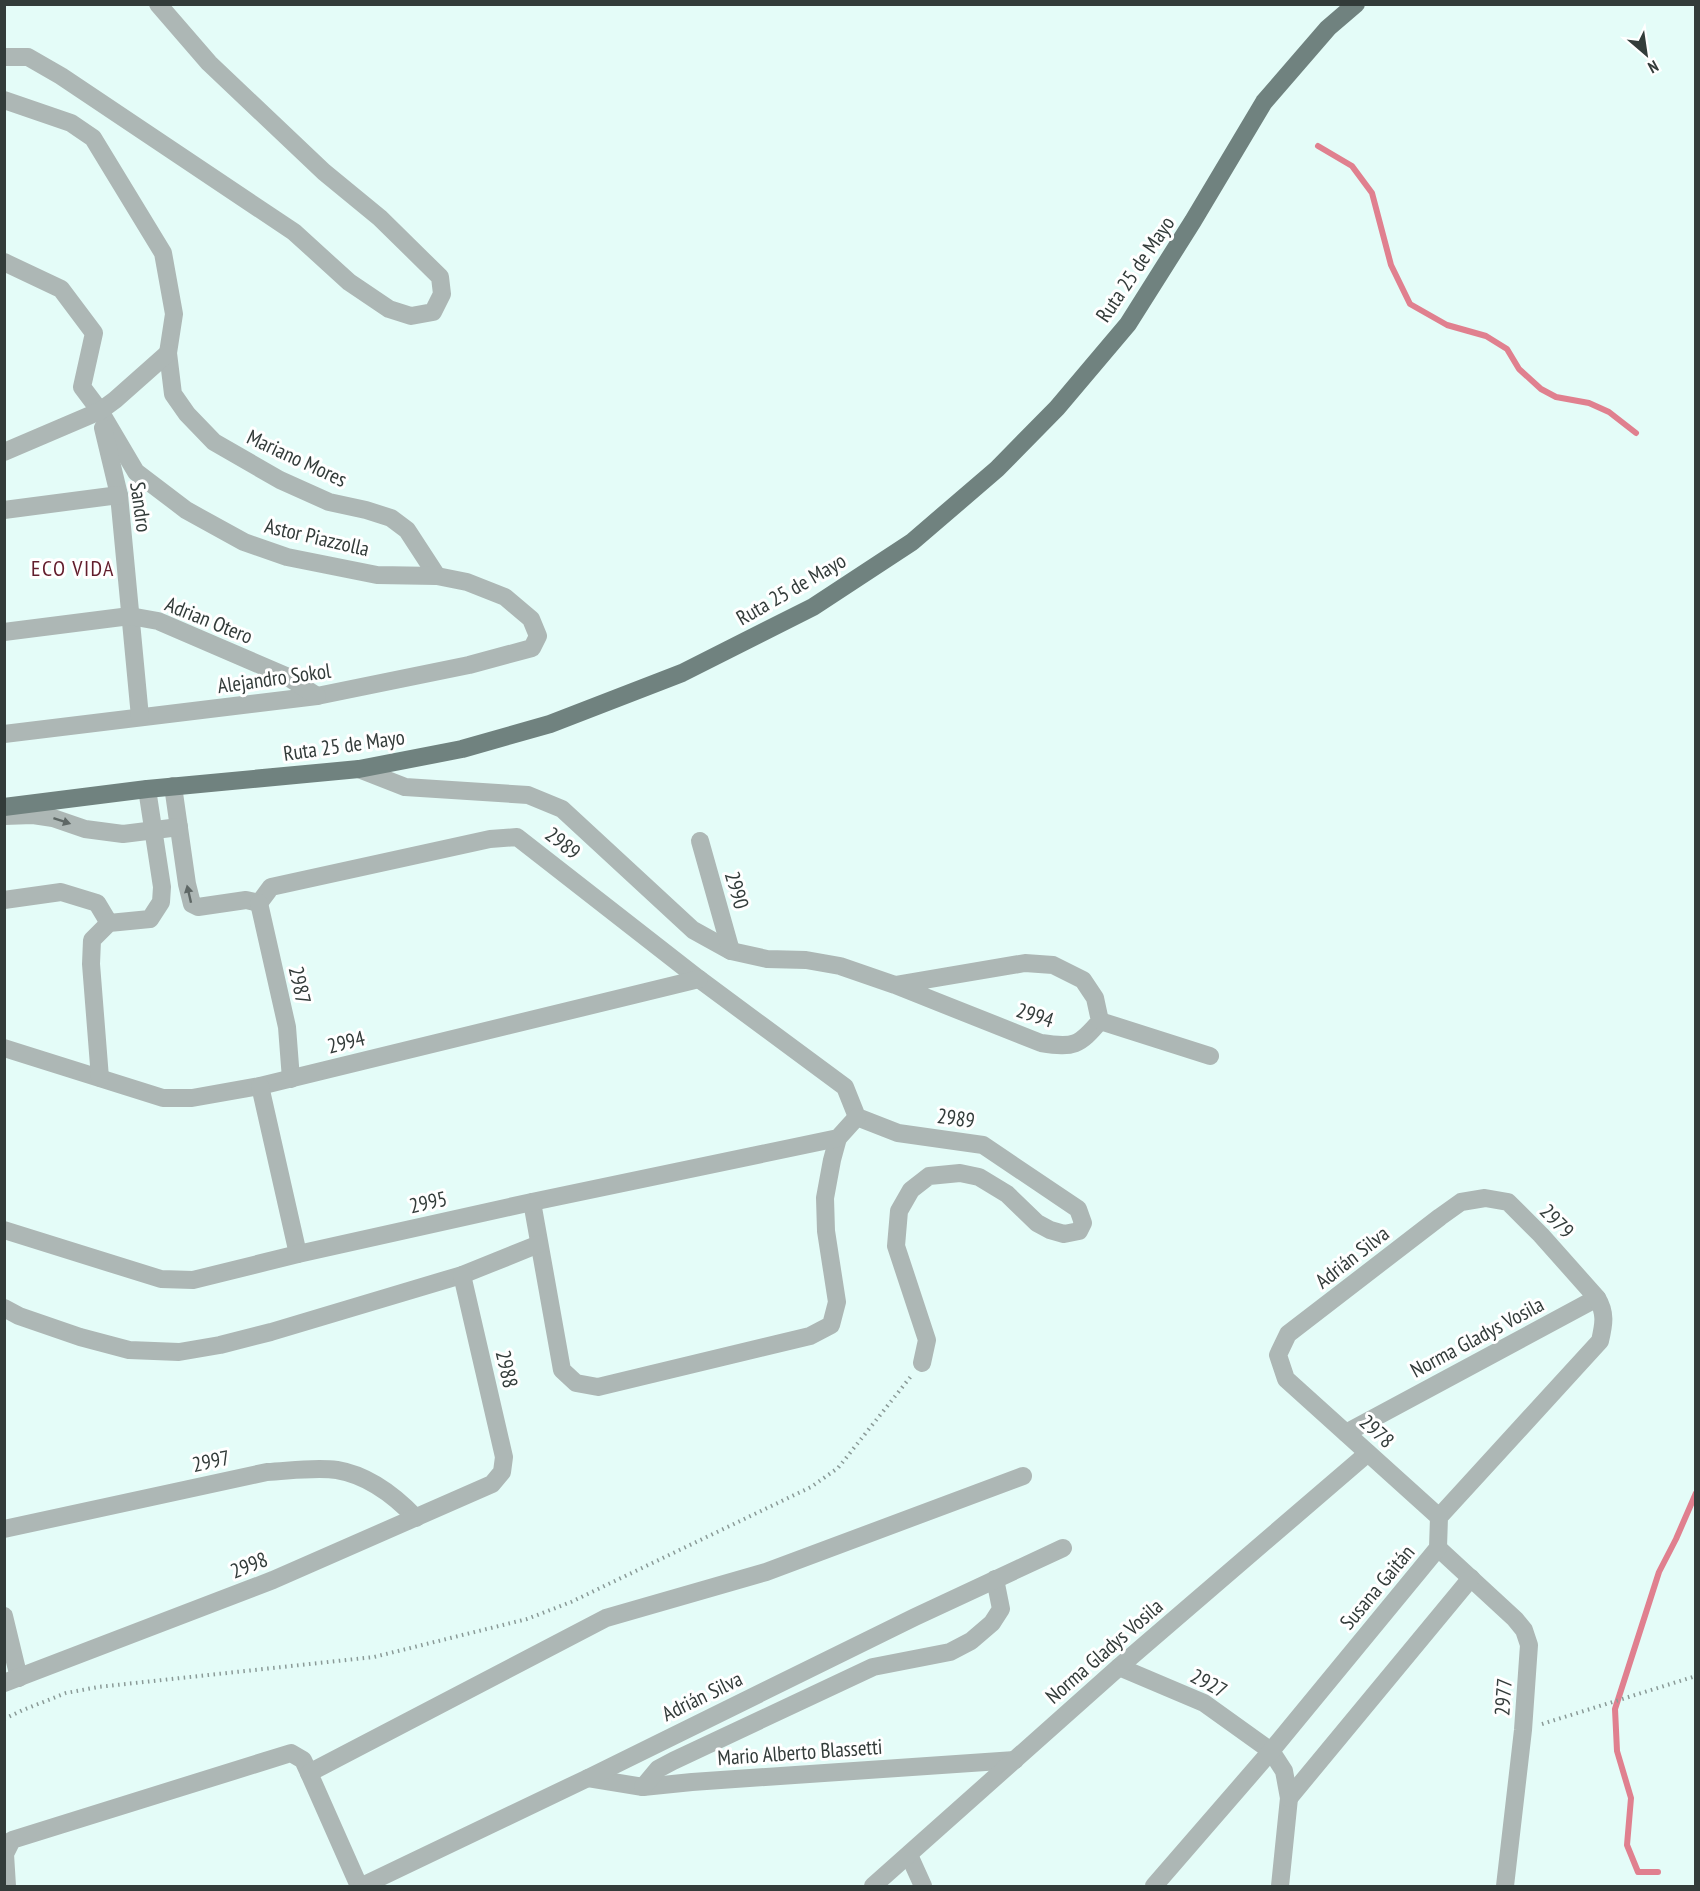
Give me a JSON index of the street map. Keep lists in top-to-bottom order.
{
  "streets": {
    "main road": ["Ruta 25 de Mayo"],
    "street": [
      "Mariano Mores",
      "Sandro",
      "Astor Piazzolla",
      "Adrian Otero",
      "Alejandro Sokol",
      "2989",
      "2990",
      "2987",
      "2994",
      "2995",
      "2979",
      "Adrián Silva",
      "Norma Gladys Vosila",
      "2988",
      "2978",
      "2997",
      "2998",
      "Susana Gaitán",
      "2927",
      "2977",
      "Mario Alberto Blassetti"
    ]
  },
  "crossings": [
    ["Mariano Mores", "Astor Piazzolla"],
    ["Sandro", "Astor Piazzolla"],
    ["Sandro", "Adrian Otero"],
    ["Sandro", "Alejandro Sokol"],
    ["Astor Piazzolla", "Alejandro Sokol"],
    ["Adrian Otero", "Alejandro Sokol"],
    ["2989", "2987"],
    ["2989", "2994"],
    ["2990", "2994"],
    ["2987", "2994"],
    ["2979", "Adrián Silva"],
    ["2979", "Norma Gladys Vosila"],
    ["Adrián Silva", "2978"],
    ["Adrián Silva", "Mario Alberto Blassetti"],
    ["Norma Gladys Vosila", "2978"],
    ["Norma Gladys Vosila", "2927"],
    ["Norma Gladys Vosila", "Mario Alberto Blassetti"],
    ["2988", "2998"],
    ["2978", "Susana Gaitán"],
    ["2997", "2998"],
    ["Susana Gaitán", "2927"],
    ["Susana Gaitán", "2977"]
  ],
  "districts": ["ECO VIDA"],
  "north": "bottom right"
}
